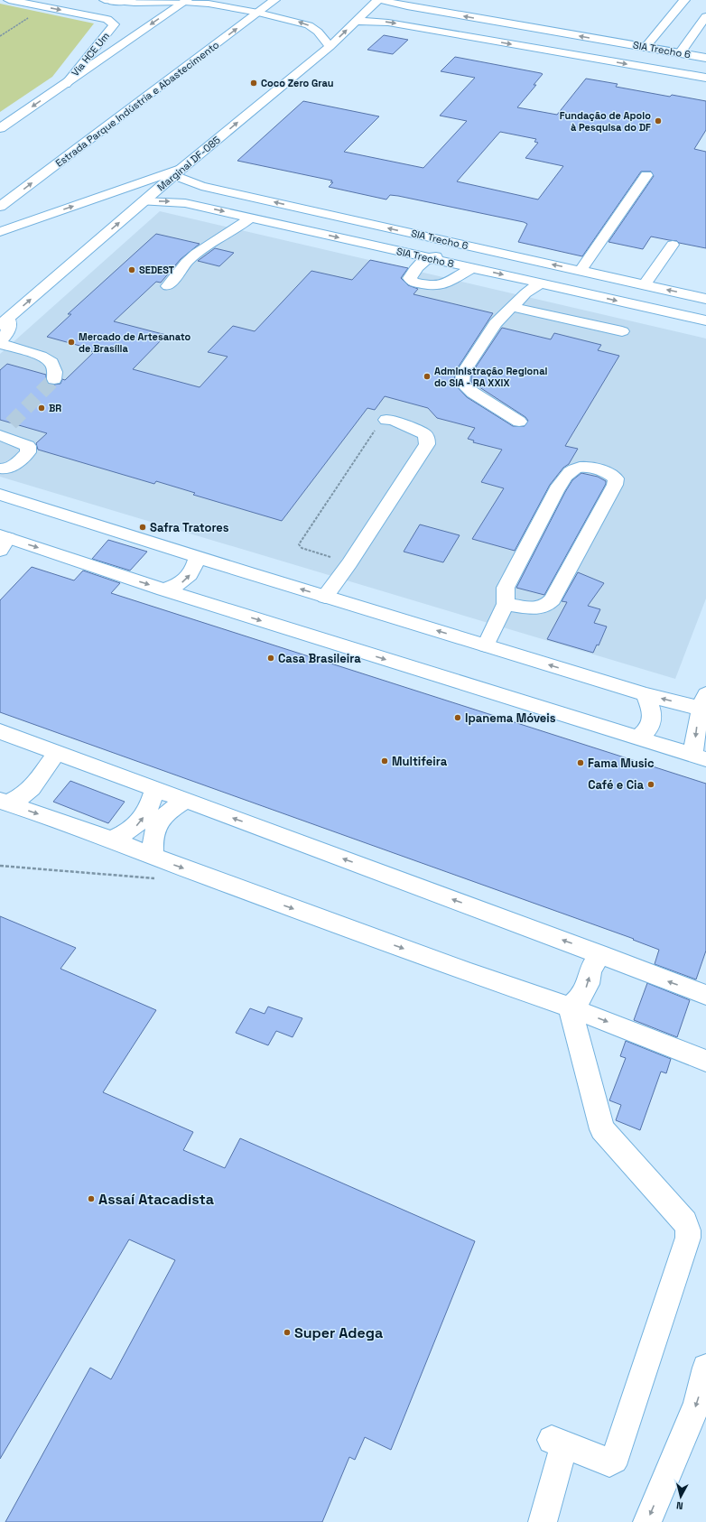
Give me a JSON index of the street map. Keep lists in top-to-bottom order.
{
  "streets": {
    "main road": [
      "SIA Trecho 6",
      "Via HCE Um",
      "Estrada Parque Indústria e Abastecimento",
      "Marginal DF-085",
      "SIA Trecho 8"
    ]
  },
  "crossings": [
    ["SIA Trecho 6", "Marginal DF-085"],
    ["Marginal DF-085", "SIA Trecho 8"]
  ],
  "one_way": ["SIA Trecho 8"],
  "places": [
    "Coco Zero Grau",
    "Fundação de Apoio à Pesquisa do DF",
    "SEDEST",
    "Mercado de Artesanato de Brasília",
    "Administração Regional do SIA - RA XXIX",
    "BR",
    "Safra Tratores",
    "Casa Brasileira",
    "Ipanema Móveis",
    "Multifeira",
    "Fama Music",
    "Café e Cia",
    "Assaí Atacadista",
    "Super Adega"
  ],
  "north": "bottom"
}
